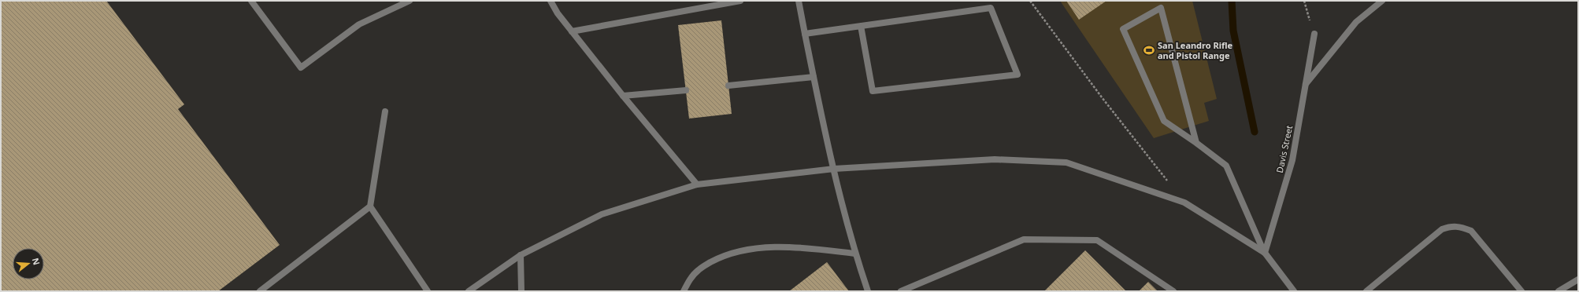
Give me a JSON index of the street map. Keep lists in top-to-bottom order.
{
  "streets": {
    "street": ["Davis Street"]
  },
  "places": {
    "sports": ["San Leandro Rifle and Pistol Range"]
  },
  "north": "right"
}
